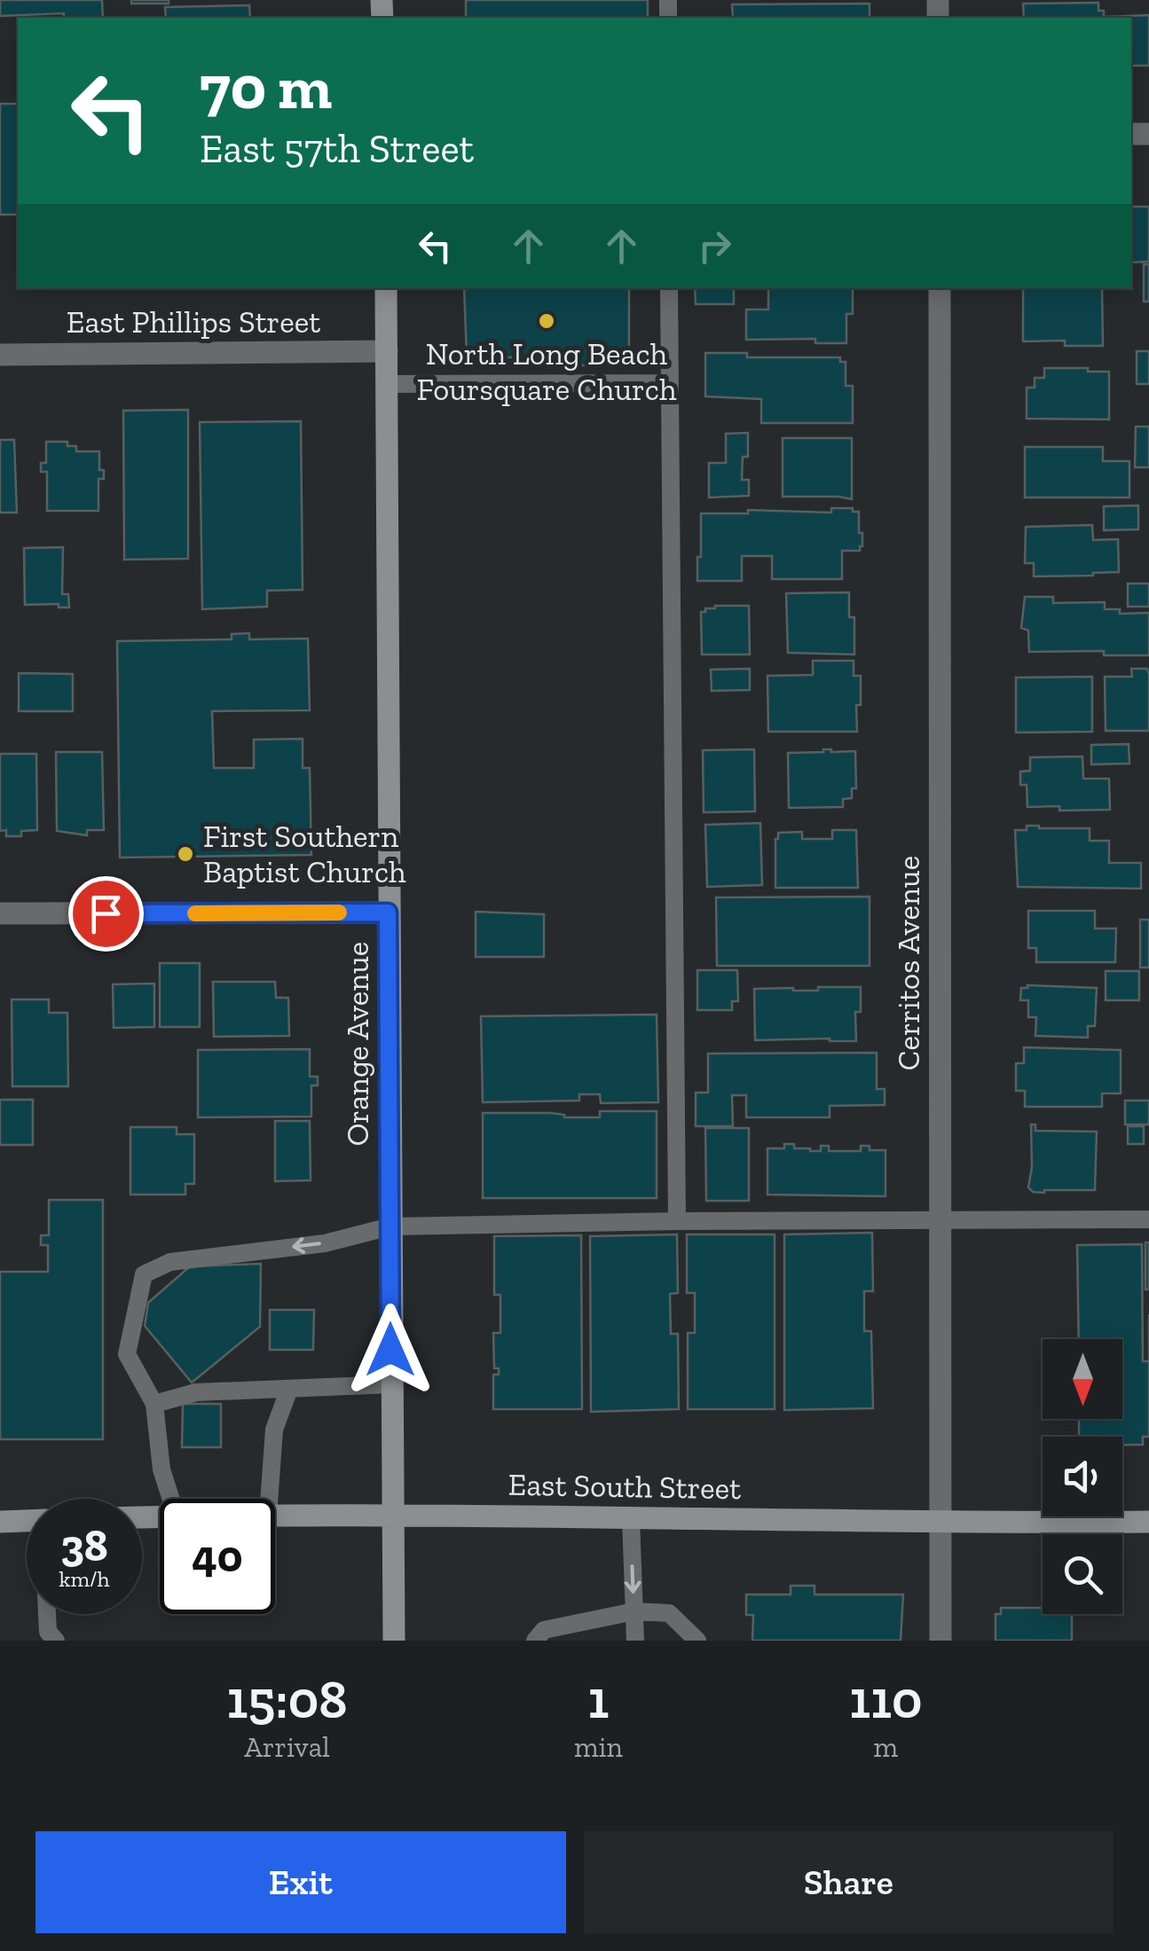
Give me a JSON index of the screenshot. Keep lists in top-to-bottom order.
{
  "streets": {
    "street": [
      "East Phillips Street",
      "Cerritos Avenue",
      "Orange Avenue",
      "East South Street"
    ]
  },
  "crossings": [
    ["East Phillips Street", "Orange Avenue"],
    ["Cerritos Avenue", "East South Street"],
    ["Orange Avenue", "East South Street"]
  ],
  "places": ["North Long Beach Foursquare Church", "First Southern Baptist Church"],
  "north": "bottom",
  "page": {
    "turn": ["70 m", "East 57th Street"],
    "speed": "38 km/h",
    "limit": "40",
    "eta": [
      "15:08",
      "Arrival",
      "1",
      "min",
      "110",
      "m"
    ],
    "buttons": ["Exit", "Share"]
  }
}
